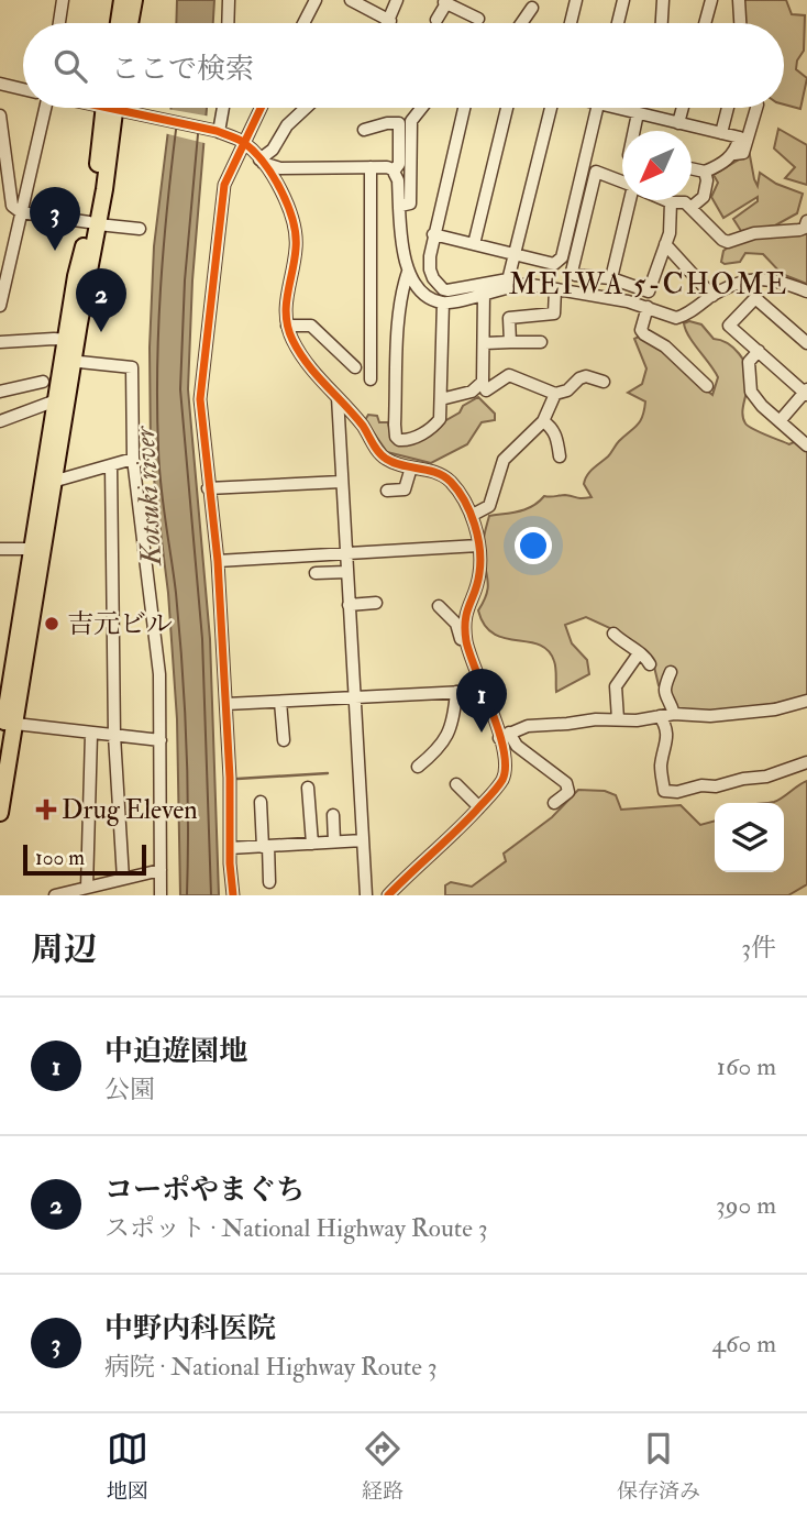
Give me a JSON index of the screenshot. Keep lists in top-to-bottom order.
{
  "districts": ["MEIWA 5-CHOME"],
  "water": ["Kotsuki river"],
  "places": {
    "other": ["吉元ビル"],
    "health": ["Drug Eleven"]
  },
  "scale_bar": "100 m",
  "north": "bottom left",
  "page": {
    "search": "ここで検索",
    "pins": ["3", "2", "1"],
    "scale": "100 m",
    "heading": ["周辺", "3件"],
    "list": [
      {
        "mark": "1",
        "name": "中迫遊園地",
        "note": "公園",
        "value": "160 m"
      },
      {
        "mark": "2",
        "name": "コーポやまぐち",
        "note": "スポット · National Highway Route 3",
        "value": "390 m"
      },
      {
        "mark": "3",
        "name": "中野内科医院",
        "note": "病院 · National Highway Route 3",
        "value": "460 m"
      }
    ],
    "nav": ["地図", "経路", "保存済み"]
  }
}
